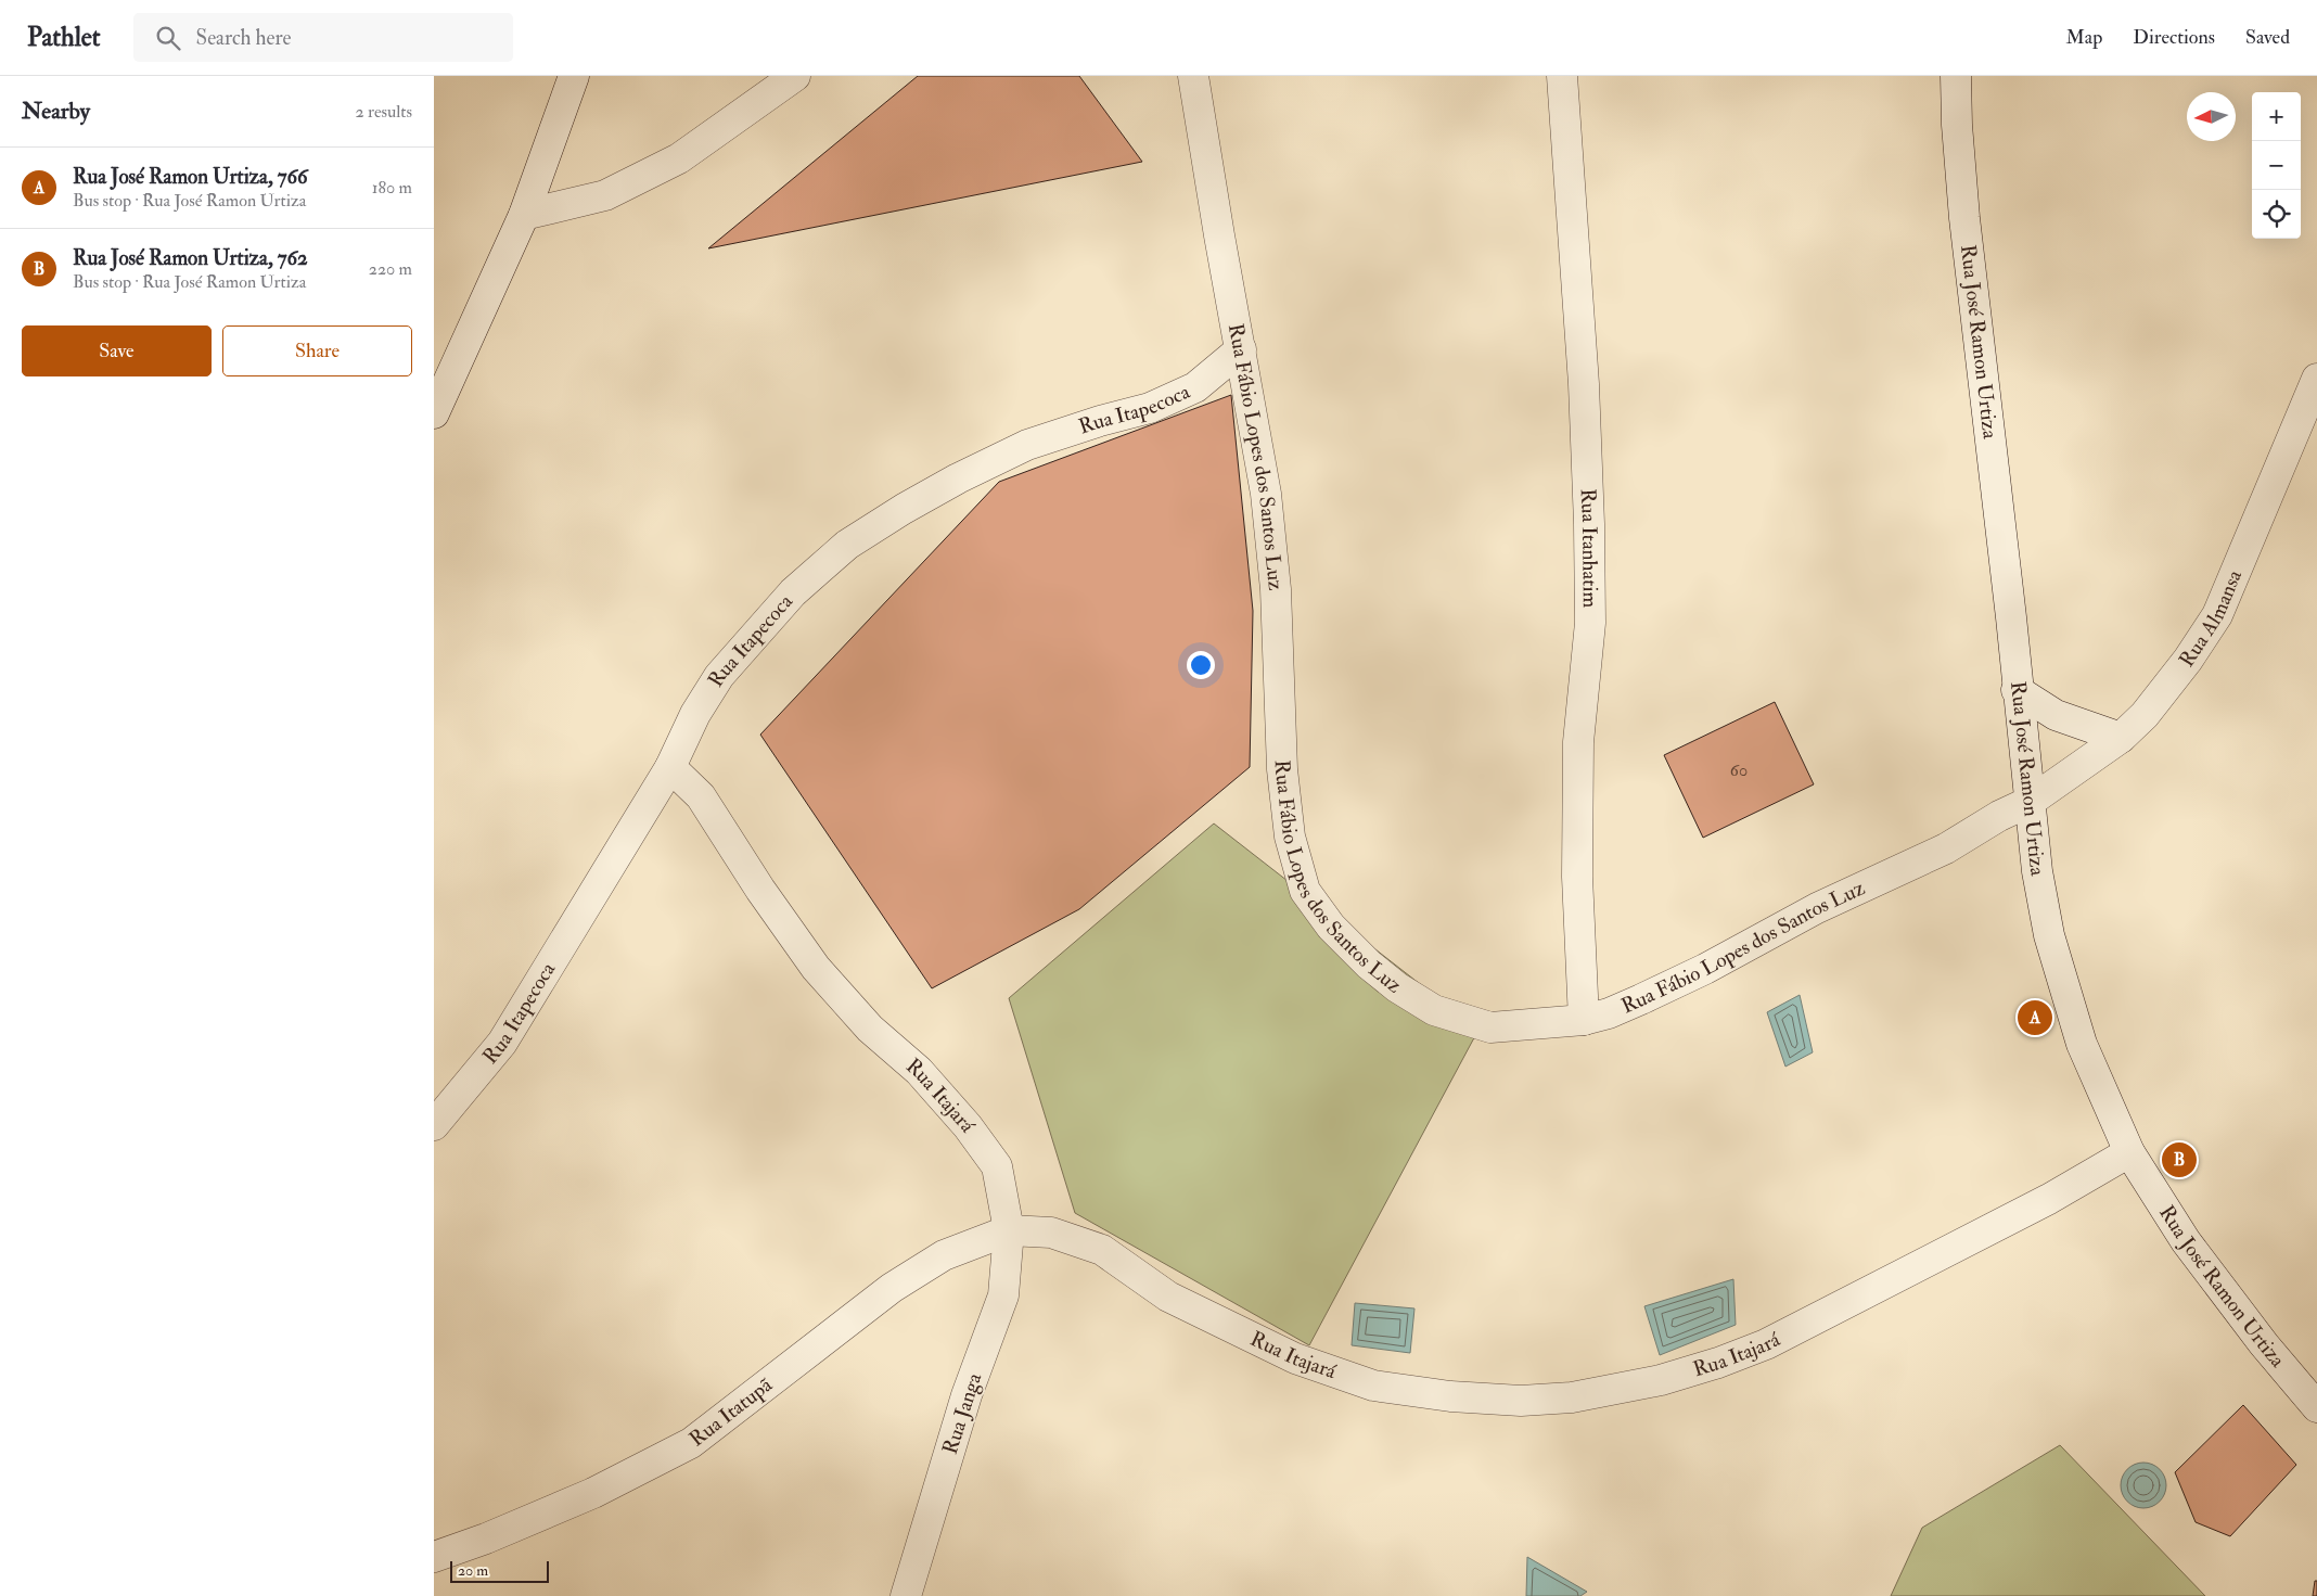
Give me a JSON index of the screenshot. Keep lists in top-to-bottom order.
{
  "streets": {
    "street": [
      "Rua José Ramon Urtiza",
      "Rua Itapecoca",
      "Rua Fábio Lopes dos Santos Luz",
      "Rua Itanhatim",
      "Rua Almansa",
      "Rua Itajará",
      "Rua Itatupã",
      "Rua Janga"
    ]
  },
  "crossings": [
    ["Rua José Ramon Urtiza", "Rua Fábio Lopes dos Santos Luz"],
    ["Rua José Ramon Urtiza", "Rua Almansa"],
    ["Rua José Ramon Urtiza", "Rua Itajará"],
    ["Rua Itapecoca", "Rua Fábio Lopes dos Santos Luz"],
    ["Rua Itapecoca", "Rua Itajará"],
    ["Rua Fábio Lopes dos Santos Luz", "Rua Itanhatim"],
    ["Rua Fábio Lopes dos Santos Luz", "Rua Almansa"],
    ["Rua Itajará", "Rua Itatupã"],
    ["Rua Itajará", "Rua Janga"],
    ["Rua Itatupã", "Rua Janga"]
  ],
  "house_numbers": ["60"],
  "scale_bar": "20 m",
  "north": "left",
  "page": {
    "header": "Pathlet",
    "search": "Search here",
    "nav": ["Map", "Directions", "Saved"],
    "heading": ["Nearby", "2 results"],
    "map_buttons": ["+", "−"],
    "list": [
      {
        "mark": "A",
        "name": "Rua José Ramon Urtiza, 766",
        "note": "Bus stop · Rua José Ramon Urtiza",
        "value": "180 m"
      },
      {
        "mark": "B",
        "name": "Rua José Ramon Urtiza, 762",
        "note": "Bus stop · Rua José Ramon Urtiza",
        "value": "220 m"
      }
    ],
    "buttons": ["Save", "Share"],
    "pins": ["A", "B"],
    "scale": "20 m"
  }
}
